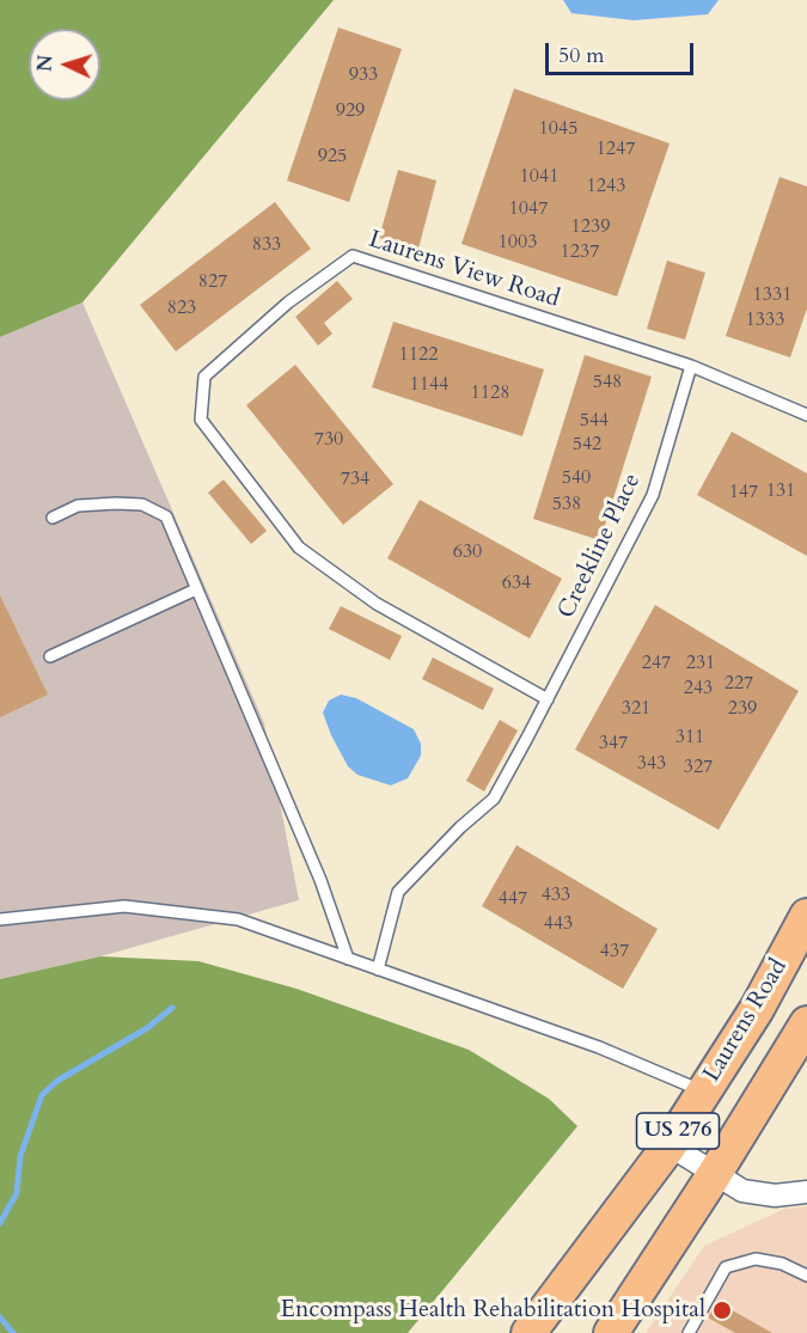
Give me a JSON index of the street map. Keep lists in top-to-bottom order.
{
  "streets": {
    "main road": ["Laurens Road", "US 276"],
    "lane": ["Laurens View Road", "Creekline Place"]
  },
  "crossings": [
    ["Laurens View Road", "Creekline Place"]
  ],
  "places": ["Encompass Health Rehabilitation Hospital"],
  "house_numbers": [
    "933",
    "929",
    "1045",
    "1247",
    "925",
    "1041",
    "1243",
    "1047",
    "1239",
    "1003",
    "833",
    "1237",
    "827",
    "1331",
    "823",
    "1333",
    "1122",
    "548",
    "1144",
    "1128",
    "544",
    "730",
    "542",
    "540",
    "734",
    "131",
    "147",
    "538",
    "630",
    "634",
    "247",
    "231",
    "227",
    "243",
    "321",
    "239",
    "311",
    "347",
    "343",
    "327",
    "433",
    "447",
    "443",
    "437"
  ],
  "scale_bar": "50 m",
  "north": "left"
}
